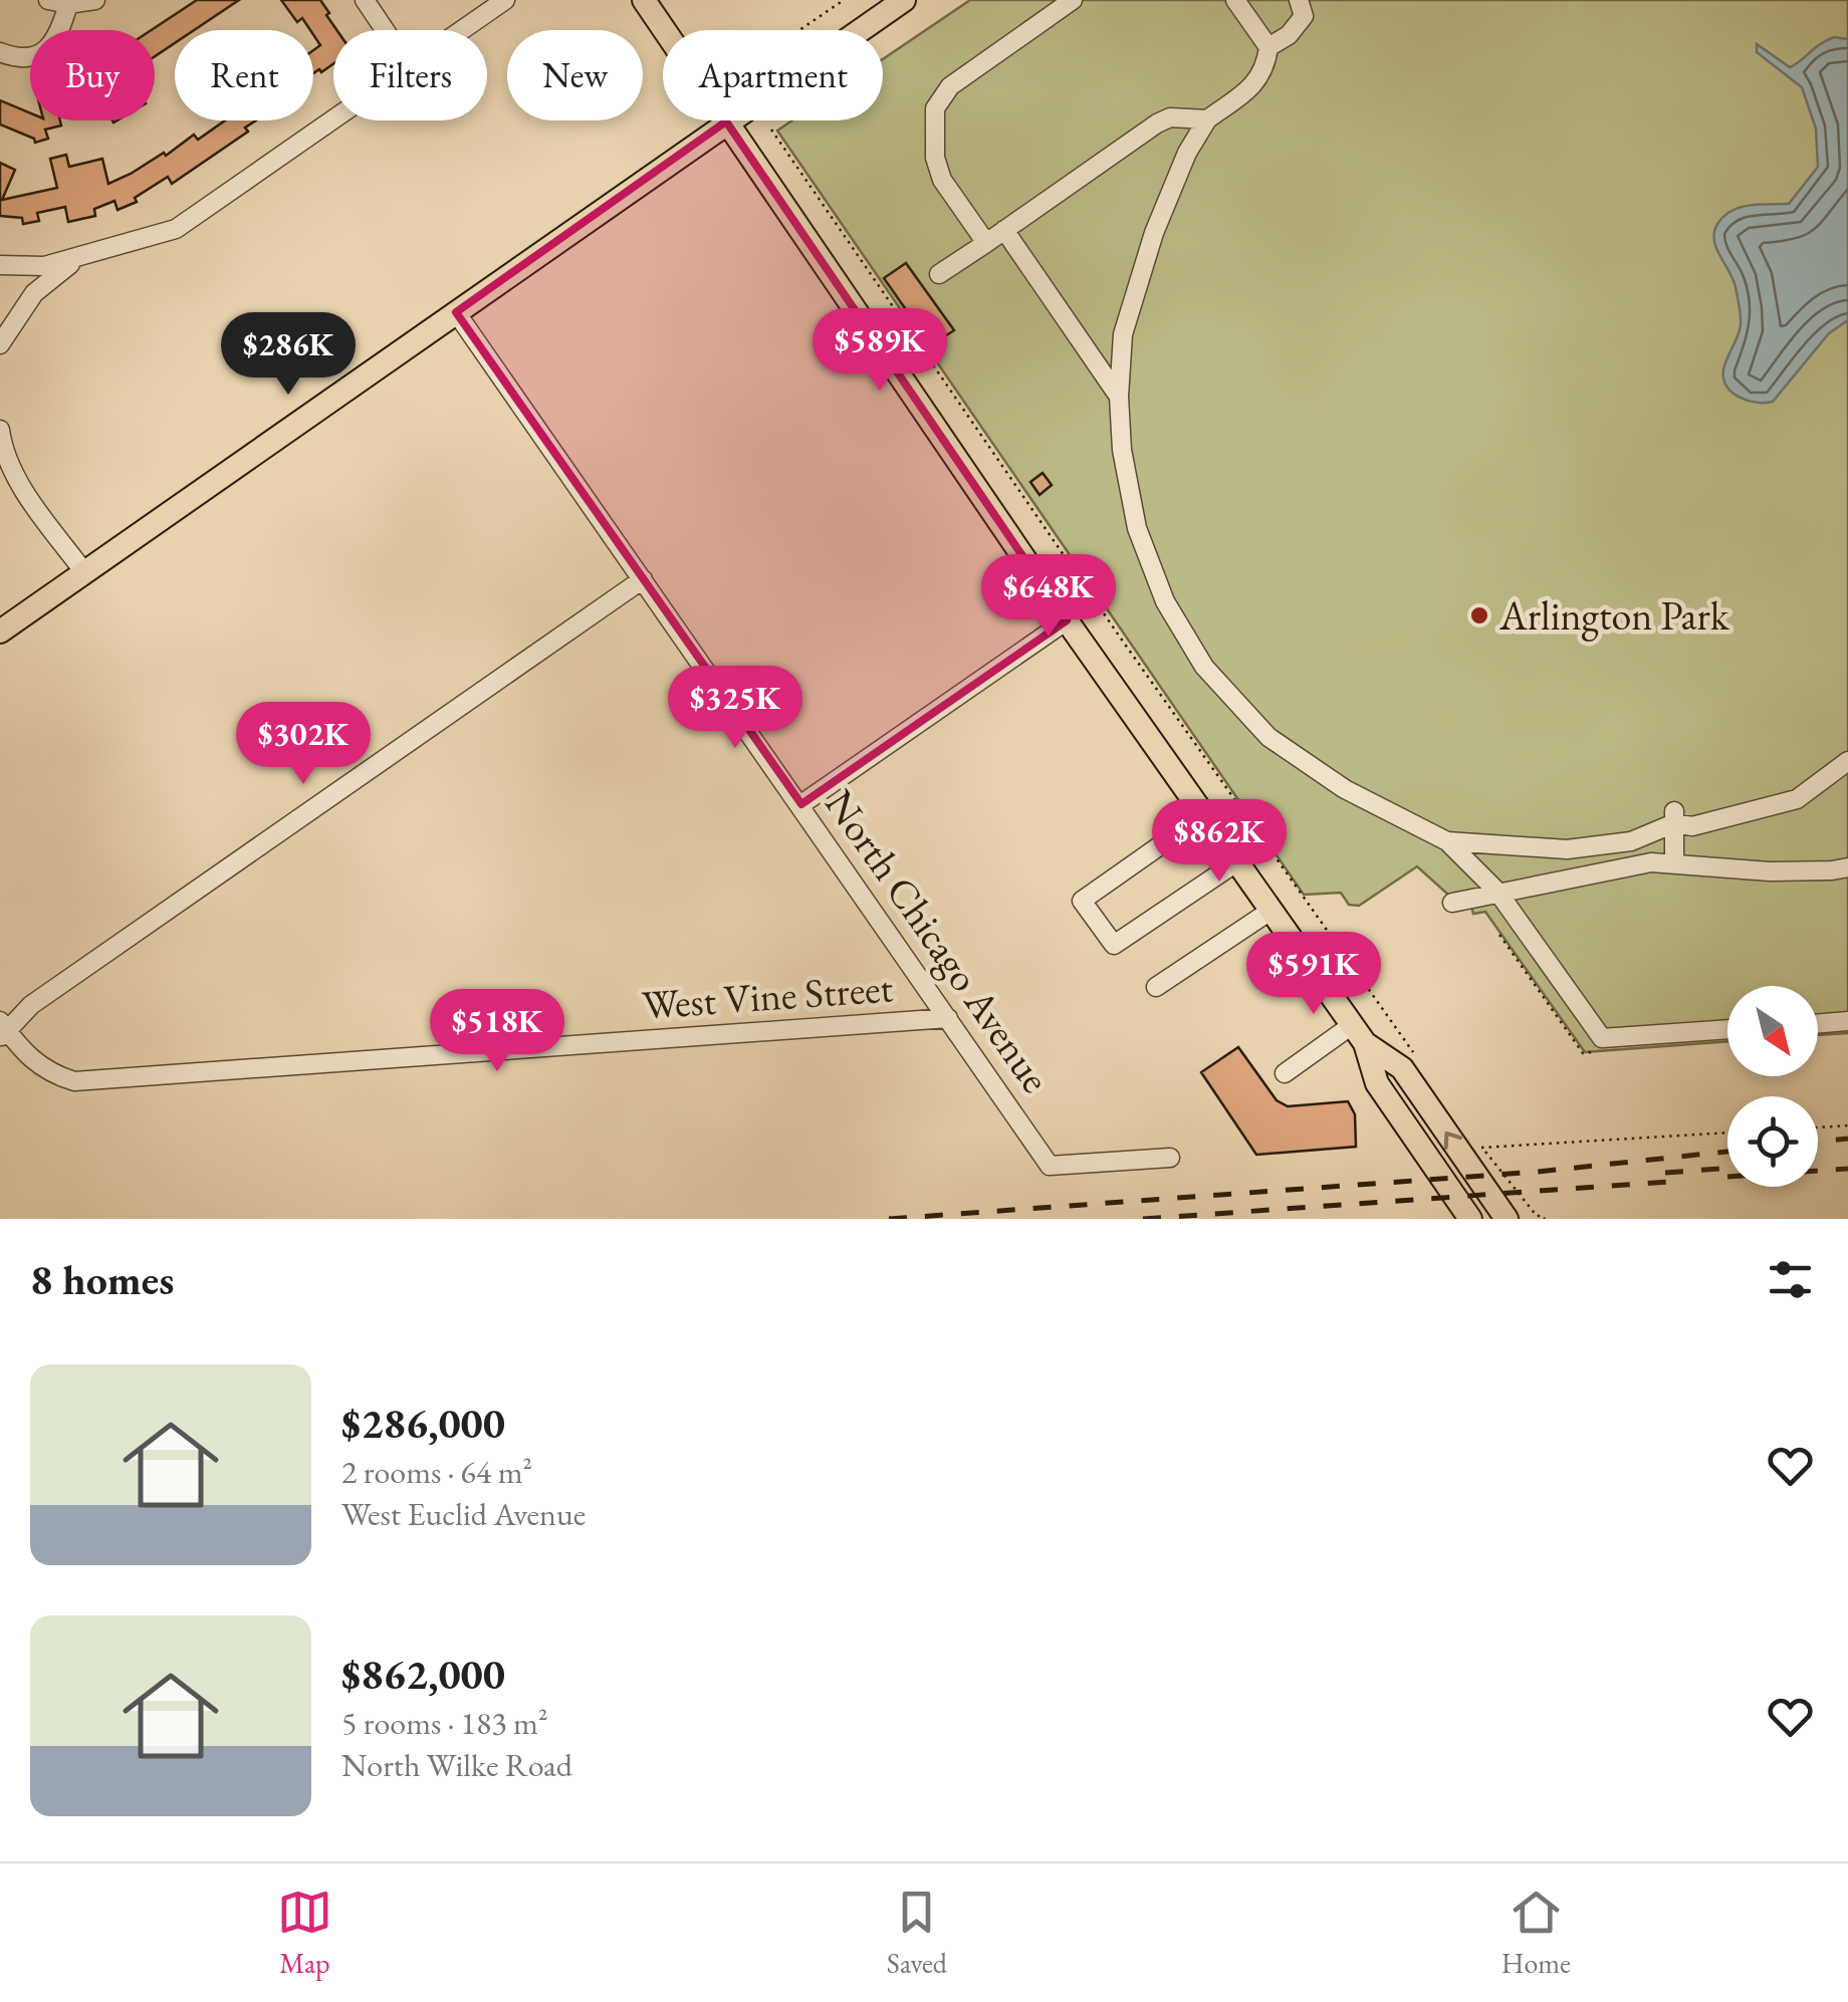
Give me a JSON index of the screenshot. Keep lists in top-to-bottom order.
{
  "streets": {
    "street": ["North Chicago Avenue", "West Vine Street"]
  },
  "crossings": [
    ["North Chicago Avenue", "West Vine Street"]
  ],
  "places": ["Arlington Park"],
  "north": "bottom right",
  "page": {
    "chip": [
      "Buy",
      "Rent",
      "Filters",
      "New",
      "Apartment"
    ],
    "price": [
      "$589K",
      "$286K",
      "$648K",
      "$325K",
      "$302K",
      "$862K",
      "$591K",
      "$518K"
    ],
    "heading": "8 homes",
    "list": [
      {
        "name": "$286,000",
        "note": "2 rooms · 64 m² · West Euclid Avenue"
      },
      {
        "name": "$862,000",
        "note": "5 rooms · 183 m² · North Wilke Road"
      }
    ],
    "tabs": ["Map", "Saved", "Home"]
  }
}
